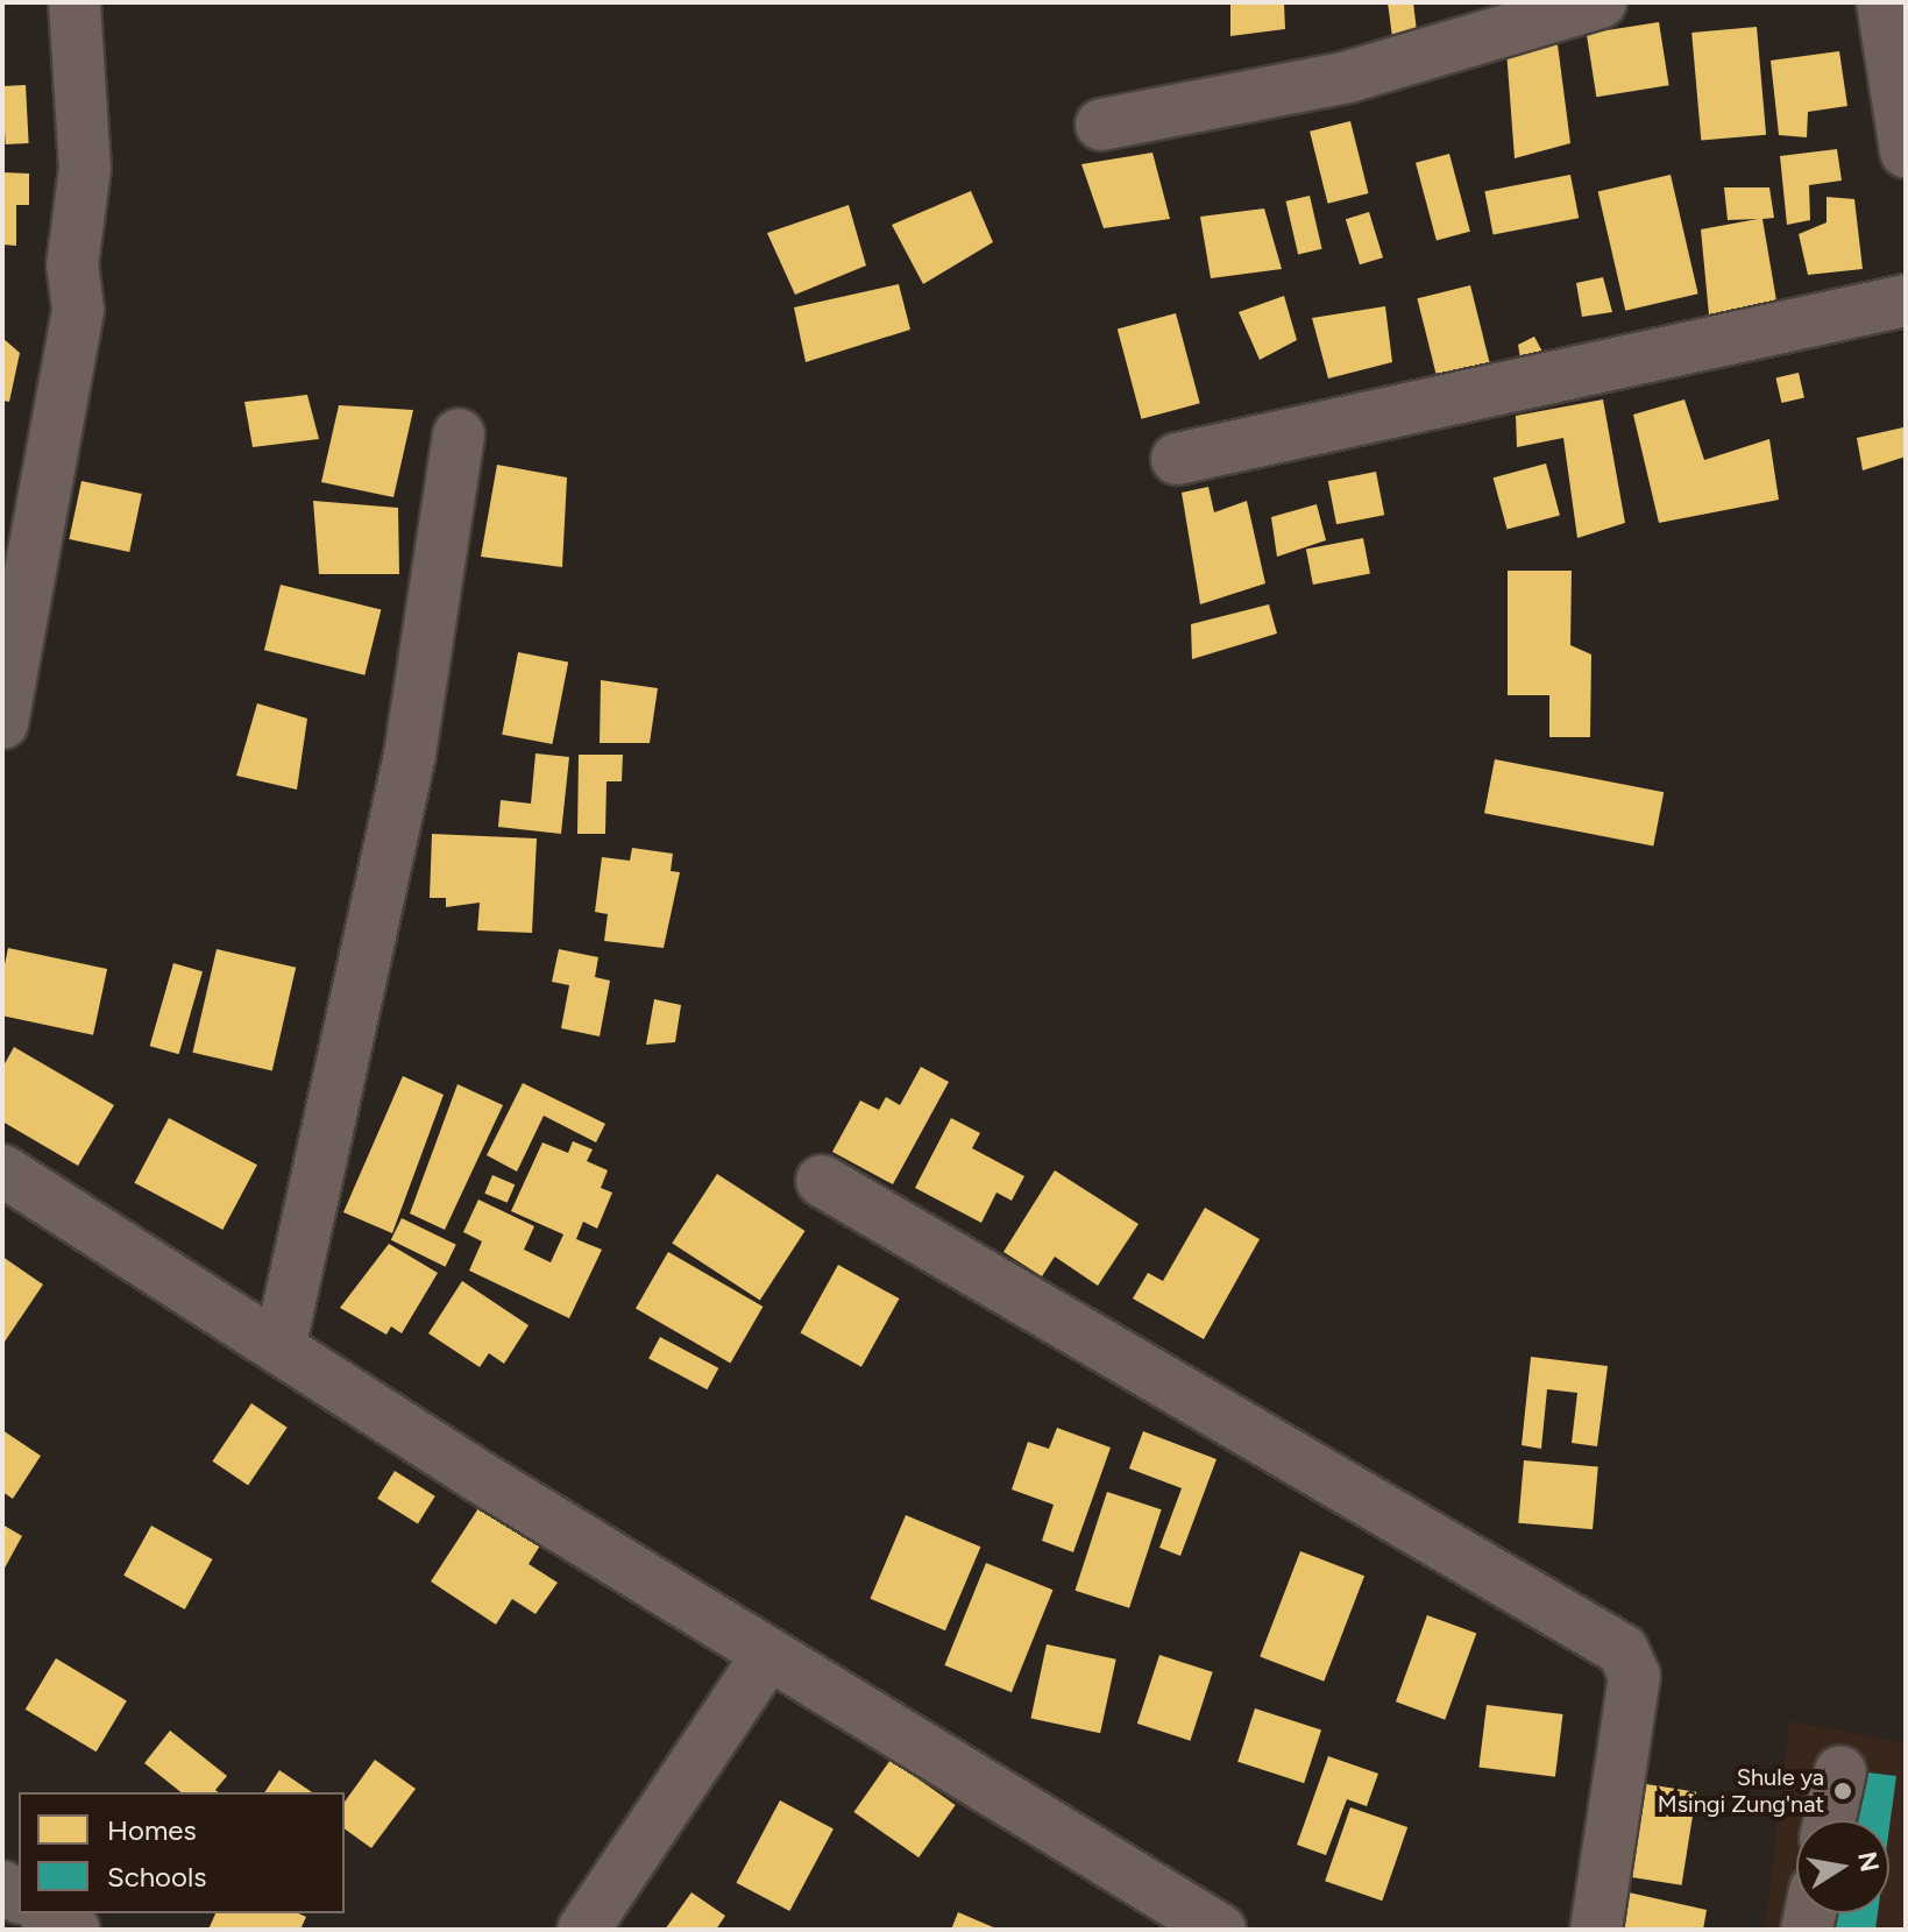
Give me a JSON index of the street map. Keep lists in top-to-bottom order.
{
  "places": ["Shule ya Msingi Zung'nat"],
  "legend": ["Homes", "Schools"],
  "north": "right"
}
